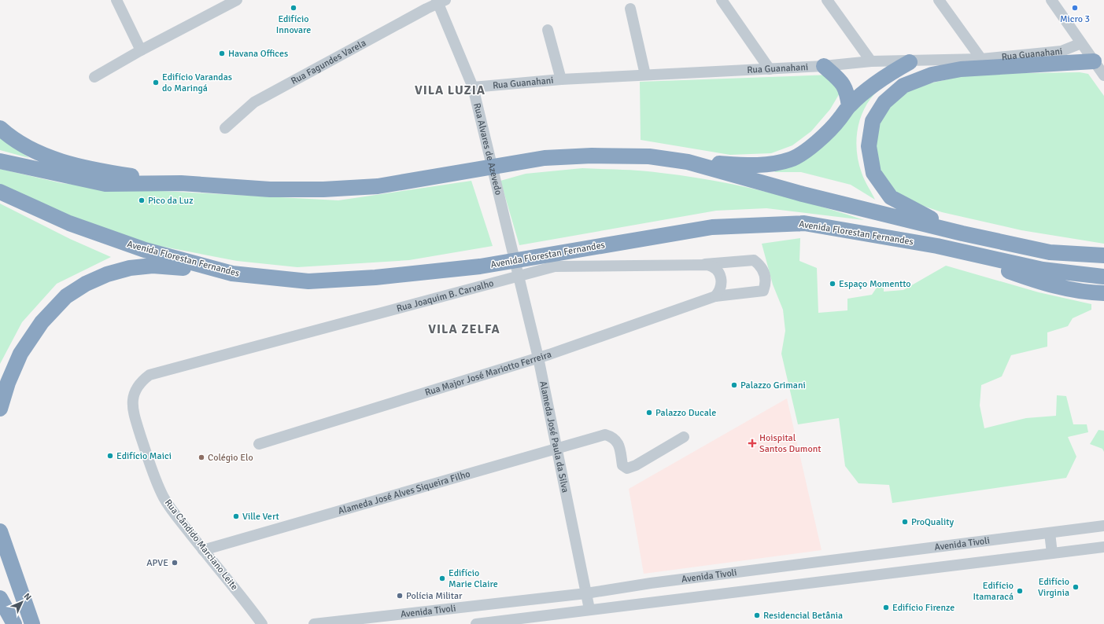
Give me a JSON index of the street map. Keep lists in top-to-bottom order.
{
  "streets": {
    "highway": ["Avenida Florestan Fernandes"],
    "street": [
      "Rua Guanahani",
      "Rua Fagundes Varela",
      "Rua Alvares de Azevedo",
      "Rua Joaquim B. Carvalho",
      "Rua Major José Mariotto Ferreira",
      "Alameda José Paula da Silva",
      "Alameda José Alves Siqueira Filho",
      "Avenida Tivoli",
      "Rua Cândido Marciano Leite"
    ]
  },
  "crossings": [
    ["Rua Guanahani", "Rua Alvares de Azevedo"],
    ["Rua Fagundes Varela", "Rua Alvares de Azevedo"],
    ["Rua Alvares de Azevedo", "Alameda José Paula da Silva"],
    ["Rua Joaquim B. Carvalho", "Rua Major José Mariotto Ferreira"],
    ["Rua Joaquim B. Carvalho", "Alameda José Paula da Silva"],
    ["Rua Joaquim B. Carvalho", "Rua Cândido Marciano Leite"],
    ["Rua Major José Mariotto Ferreira", "Alameda José Paula da Silva"],
    ["Alameda José Paula da Silva", "Alameda José Alves Siqueira Filho"],
    ["Alameda José Paula da Silva", "Avenida Tivoli"],
    ["Alameda José Alves Siqueira Filho", "Rua Cândido Marciano Leite"]
  ],
  "districts": ["VILA LUZIA", "VILA ZELFA"],
  "places": {
    "other": [
      "Edifício Innovare",
      "Micro 3",
      "Havana Offices",
      "Edifício Varandas do Maringá",
      "Pico da Luz",
      "Espaço Momentto",
      "Palazzo Grimani",
      "Palazzo Ducale",
      "Edifício Maici",
      "Colégio Elo",
      "Ville Vert",
      "ProQuality",
      "APVE",
      "Edifício Marie Claire",
      "Edifício Virginia",
      "Edifício Itamaracá",
      "Polícia Militar",
      "Edifício Firenze",
      "Residencial Betânia"
    ],
    "health": ["Hoispital Santos Dumont"]
  },
  "north": "top right"
}
